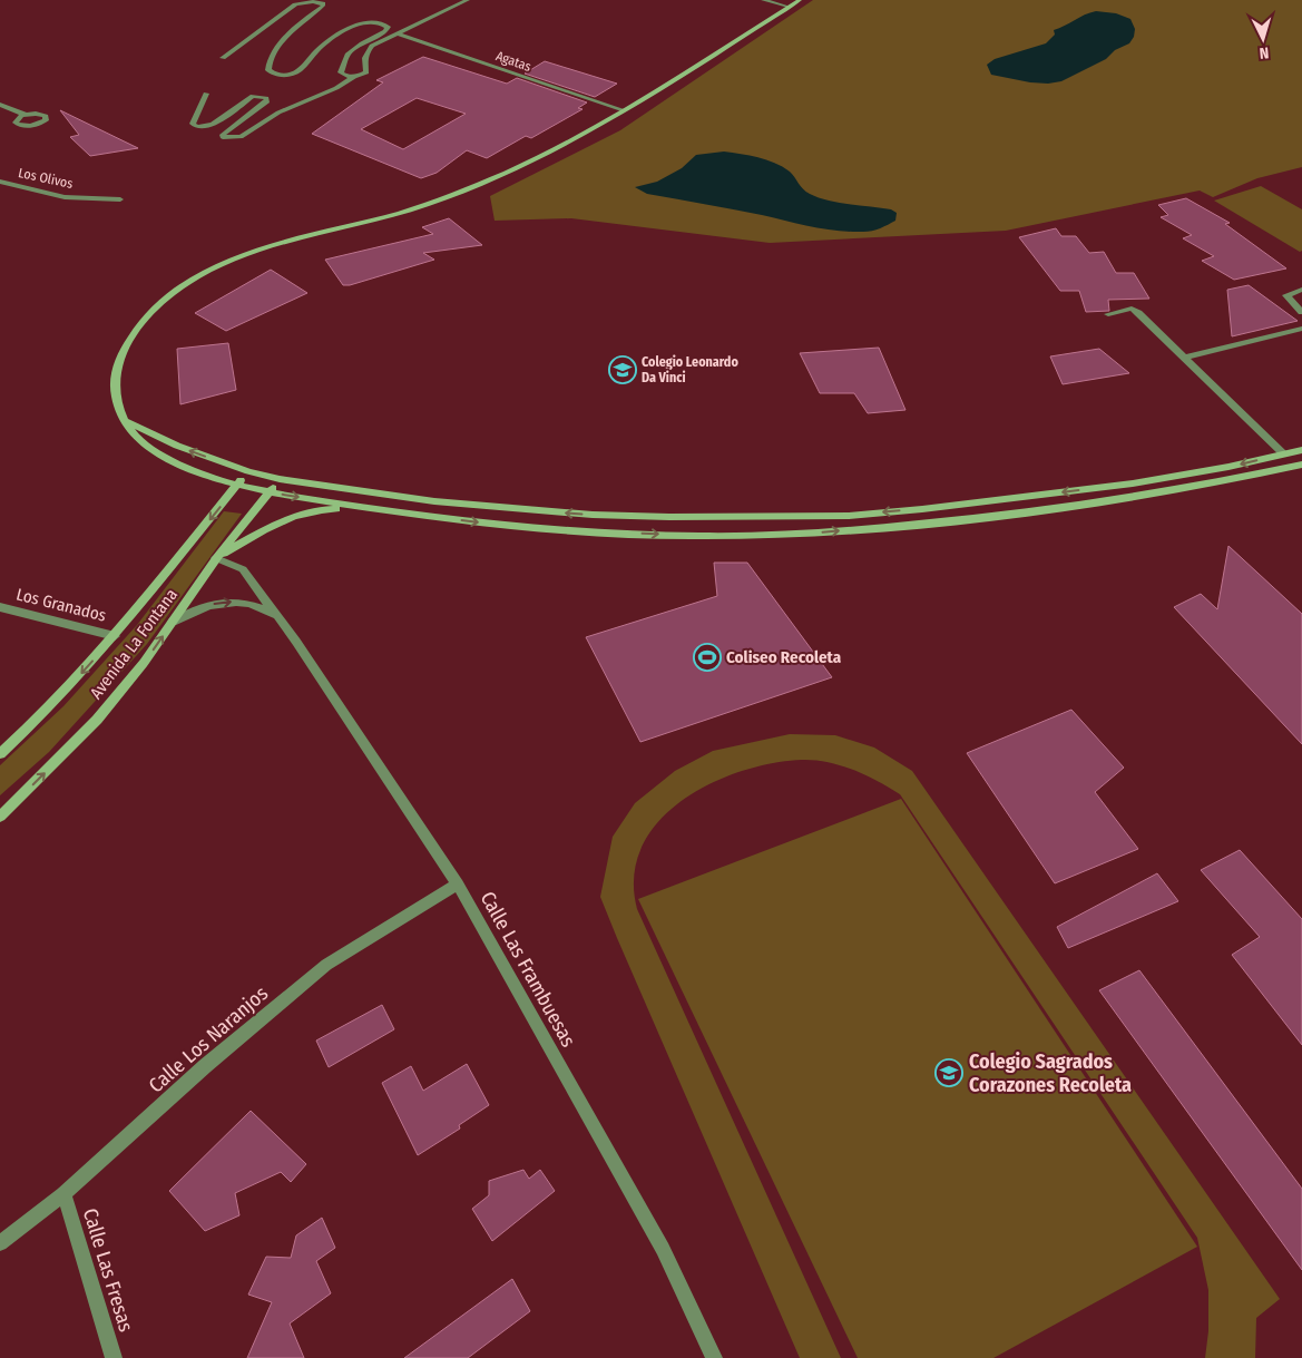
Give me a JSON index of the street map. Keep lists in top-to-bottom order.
{
  "streets": {
    "main road": ["Avenida La Fontana"],
    "street": [
      "Agatas",
      "Los Olivos",
      "Los Granados",
      "Calle Las Frambuesas",
      "Calle Los Naranjos",
      "Calle Las Fresas"
    ]
  },
  "crossings": [
    ["Los Granados", "Avenida La Fontana"],
    ["Avenida La Fontana", "Calle Las Frambuesas"],
    ["Calle Las Frambuesas", "Calle Los Naranjos"],
    ["Calle Los Naranjos", "Calle Las Fresas"]
  ],
  "places": {
    "school or university": ["Colegio Leonardo Da Vinci", "Colegio Sagrados Corazones Recoleta"],
    "sports": ["Coliseo Recoleta"]
  },
  "north": "bottom"
}
